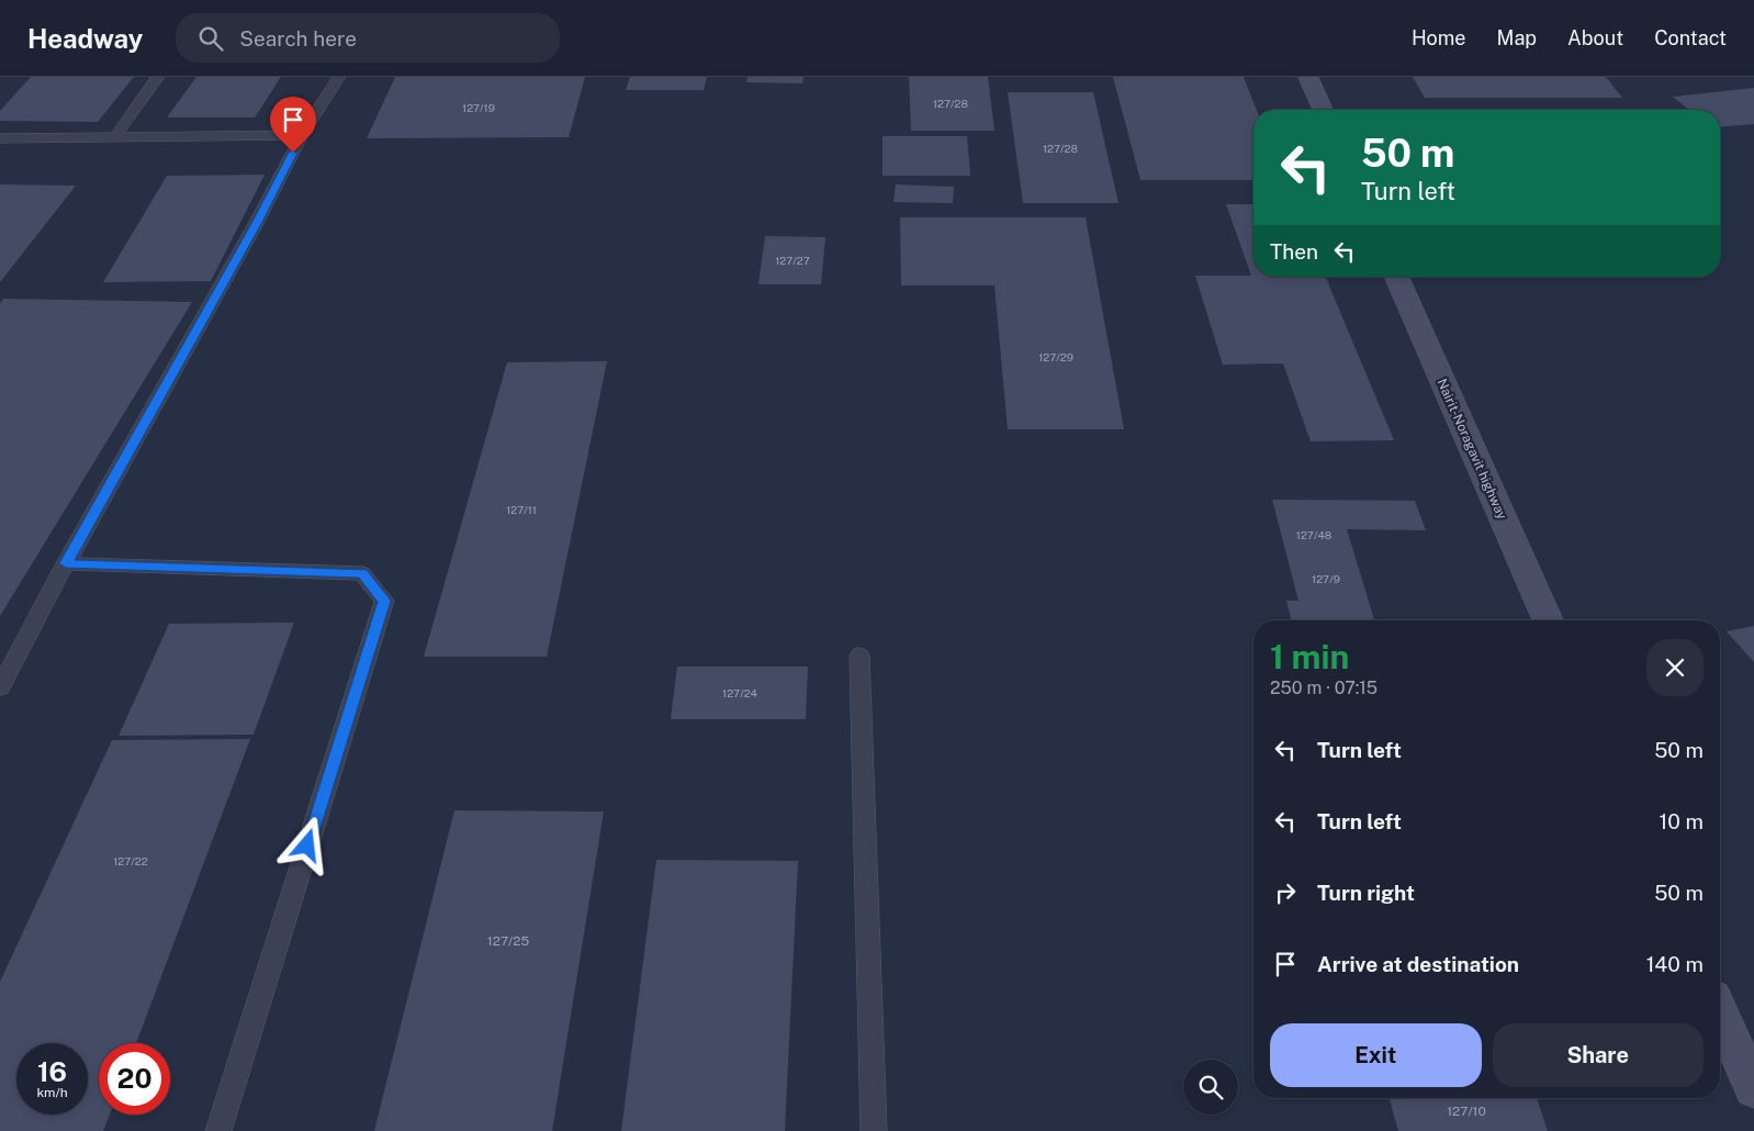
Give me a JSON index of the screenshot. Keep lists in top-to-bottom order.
{
  "streets": {
    "street": ["Nairit-Noragavit highway"]
  },
  "house_numbers": [
    "127/28",
    "127/19",
    "127/28",
    "127/27",
    "127/29",
    "127/11",
    "127/48",
    "127/9",
    "127/24",
    "127/22",
    "127/25",
    "127/10"
  ],
  "page": {
    "header": "Headway",
    "search": "Search here",
    "nav": [
      "Home",
      "Map",
      "About",
      "Contact"
    ],
    "turn": ["50 m", "Turn left"],
    "then": "Then",
    "heading": ["1 min", "250 m · 07:15"],
    "list": [
      {
        "name": "Turn left",
        "value": "50 m"
      },
      {
        "name": "Turn left",
        "value": "10 m"
      },
      {
        "name": "Turn right",
        "value": "50 m"
      },
      {
        "name": "Arrive at destination",
        "value": "140 m"
      }
    ],
    "buttons": ["Exit", "Share"],
    "speed": "16 km/h",
    "limit": "20"
  }
}
